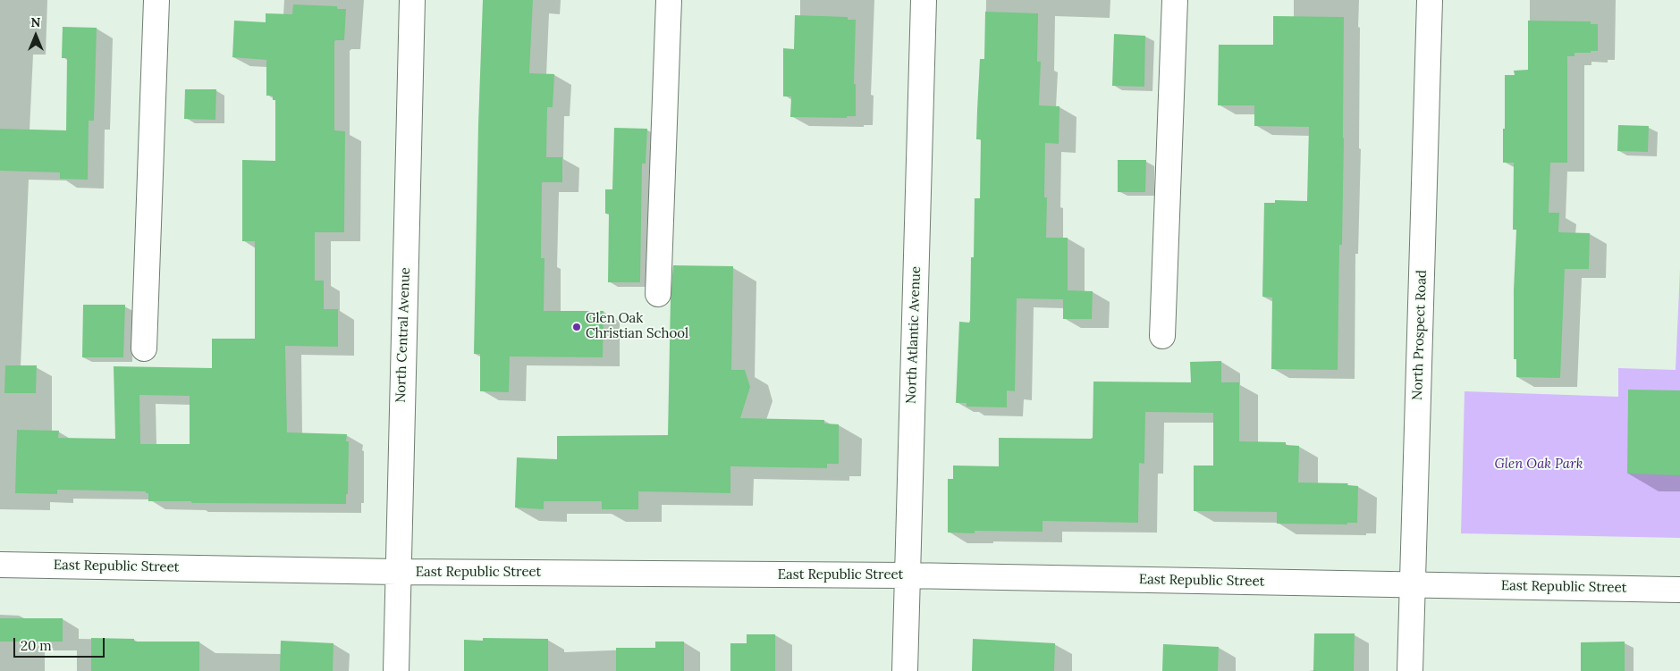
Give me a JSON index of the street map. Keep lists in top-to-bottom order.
{
  "streets": {
    "street": [
      "North Central Avenue",
      "North Atlantic Avenue",
      "North Prospect Road",
      "East Republic Street"
    ]
  },
  "crossings": [
    ["North Central Avenue", "East Republic Street"],
    ["North Atlantic Avenue", "East Republic Street"],
    ["North Prospect Road", "East Republic Street"]
  ],
  "parks": ["Glen Oak Park"],
  "places": ["Glen Oak Christian School"],
  "scale_bar": "20 m",
  "north": "top"
}
